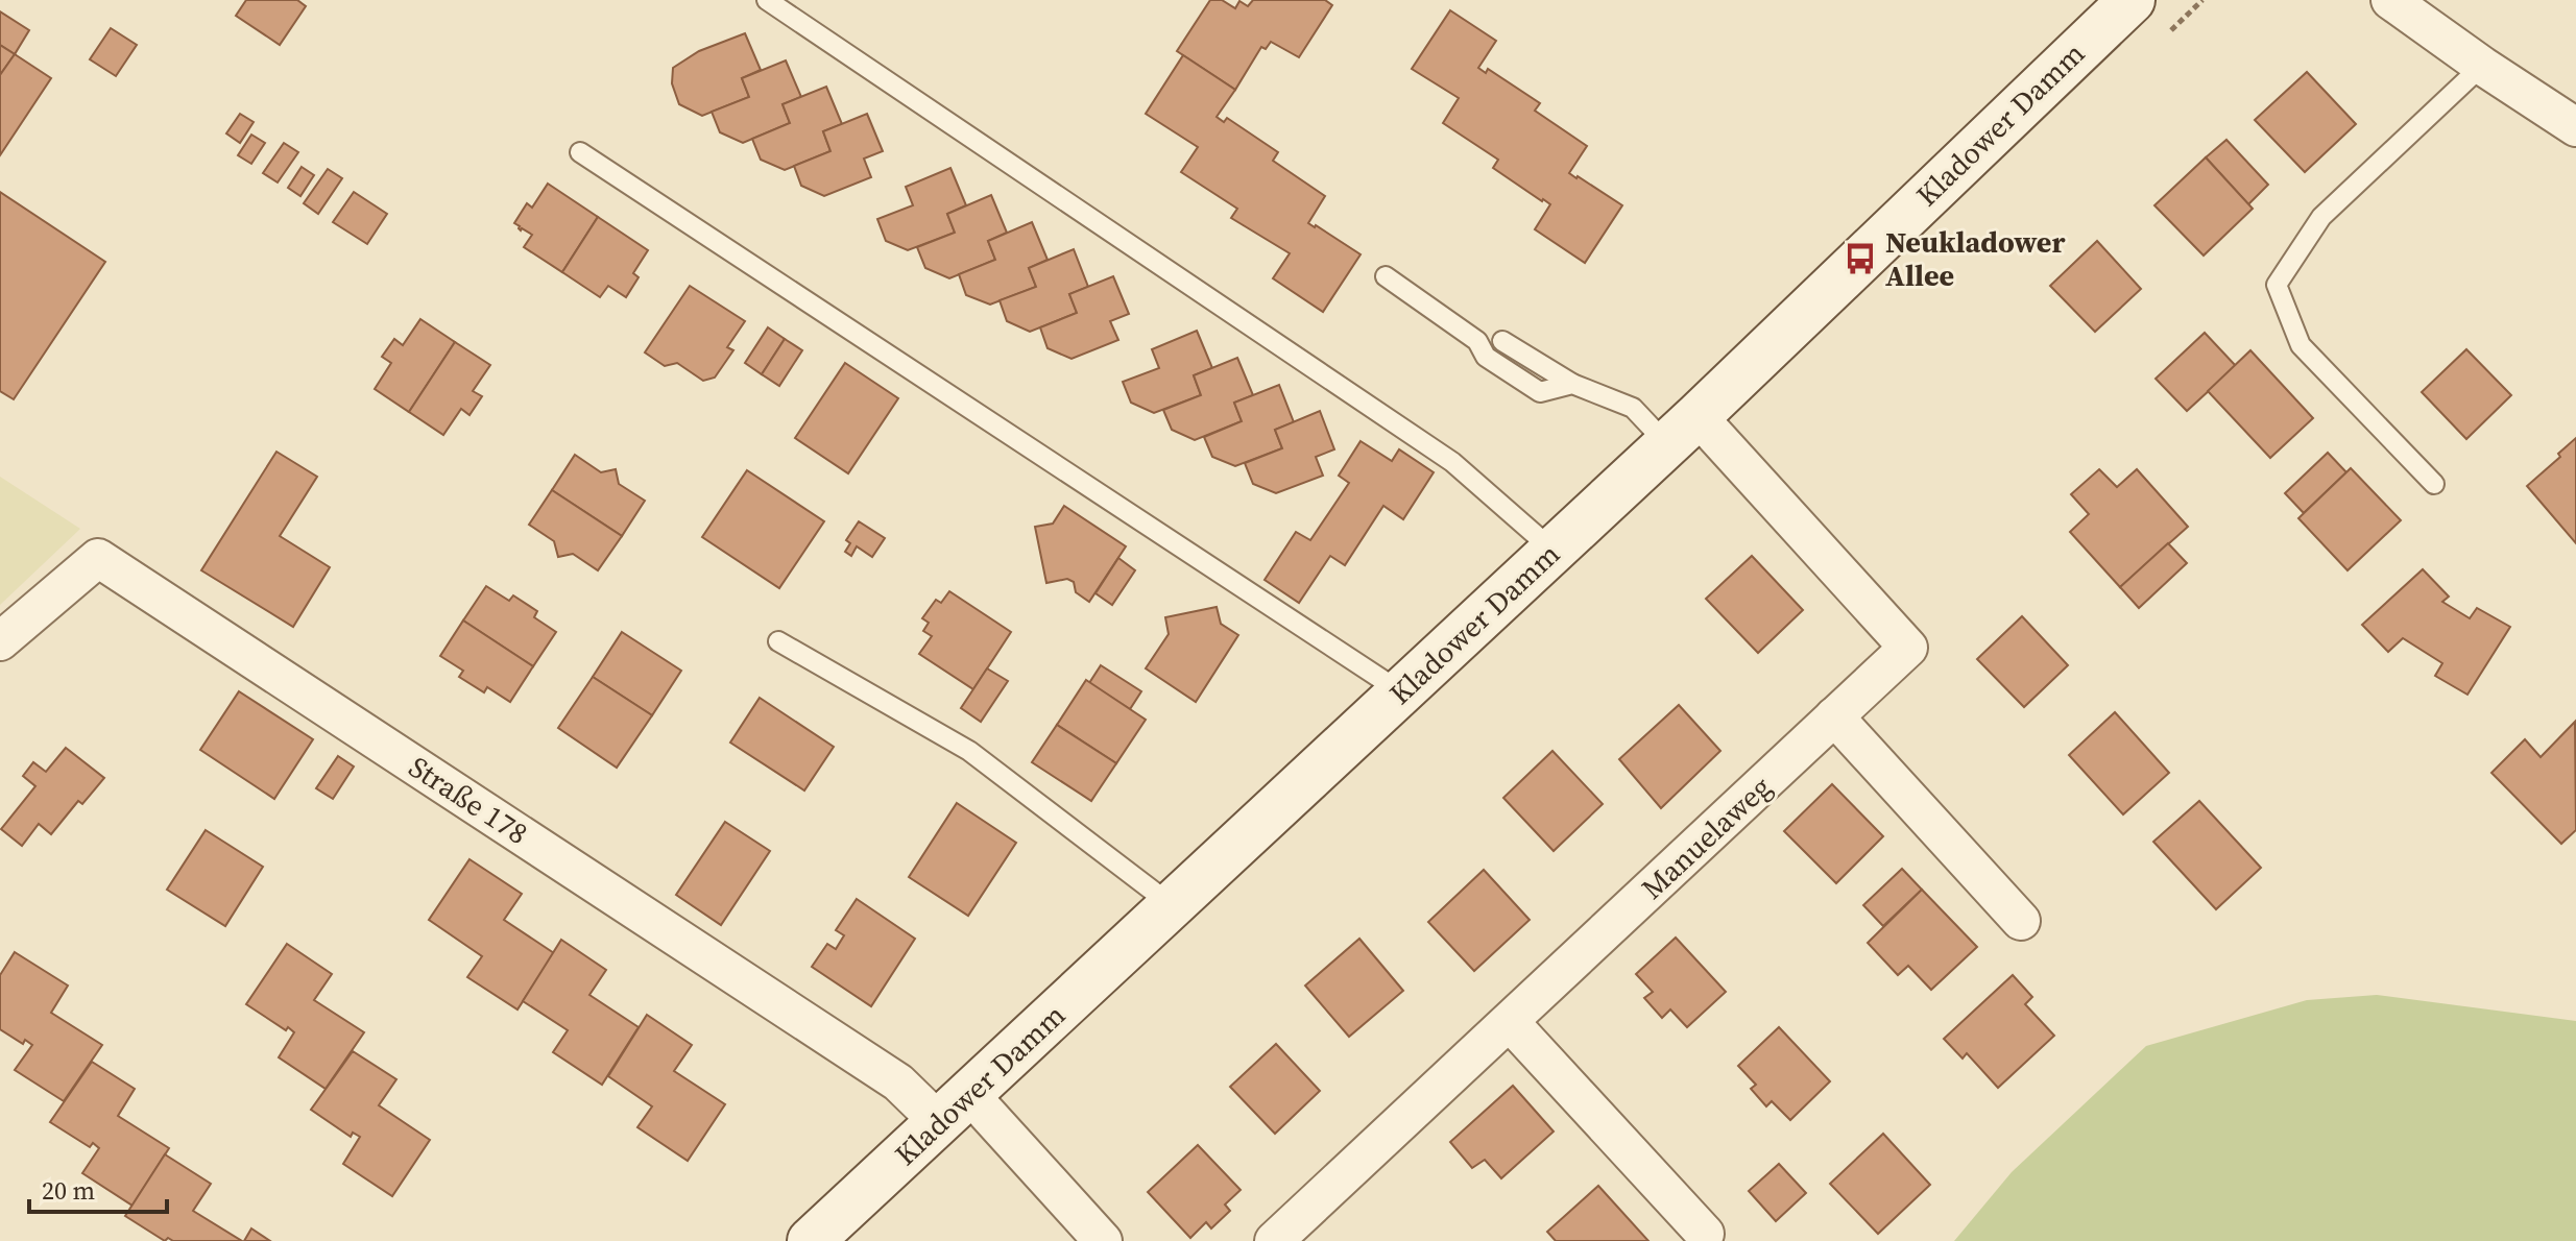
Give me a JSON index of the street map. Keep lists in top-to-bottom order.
{
  "streets": {
    "main road": ["Kladower Damm"],
    "street": ["Straße 178", "Manuelaweg"]
  },
  "crossings": [
    ["Kladower Damm", "Straße 178"],
    ["Kladower Damm", "Manuelaweg"]
  ],
  "places": {
    "bus stop": ["Neukladower Allee"]
  },
  "scale_bar": "20 m"
}
